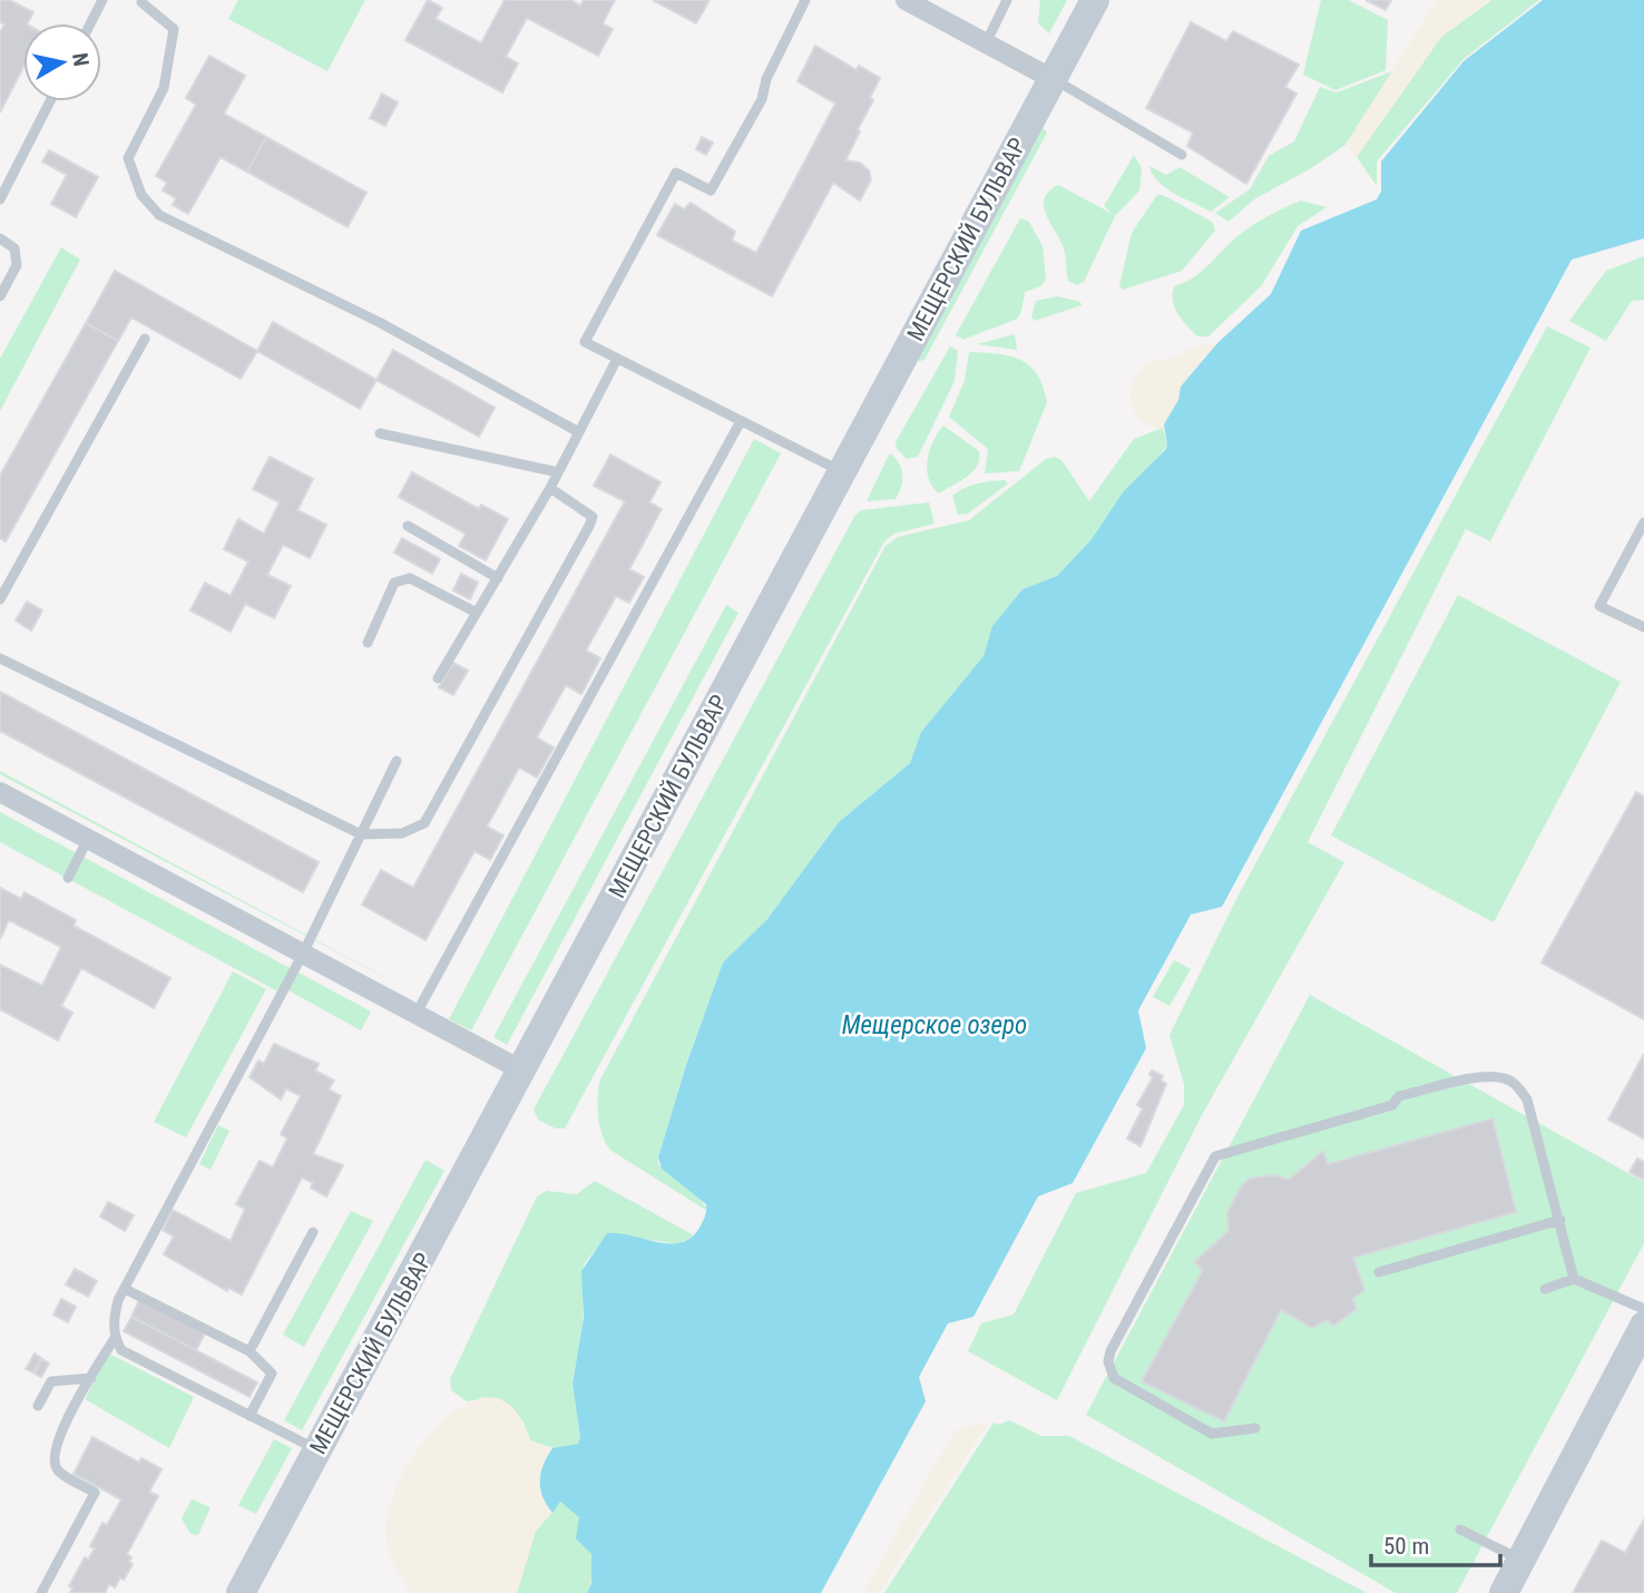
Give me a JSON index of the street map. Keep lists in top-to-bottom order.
{
  "streets": {
    "main road": ["МЕЩЕРСКИЙ БУЛЬВАР"]
  },
  "water": ["Мещерское озеро"],
  "scale_bar": "50 m",
  "north": "right"
}
